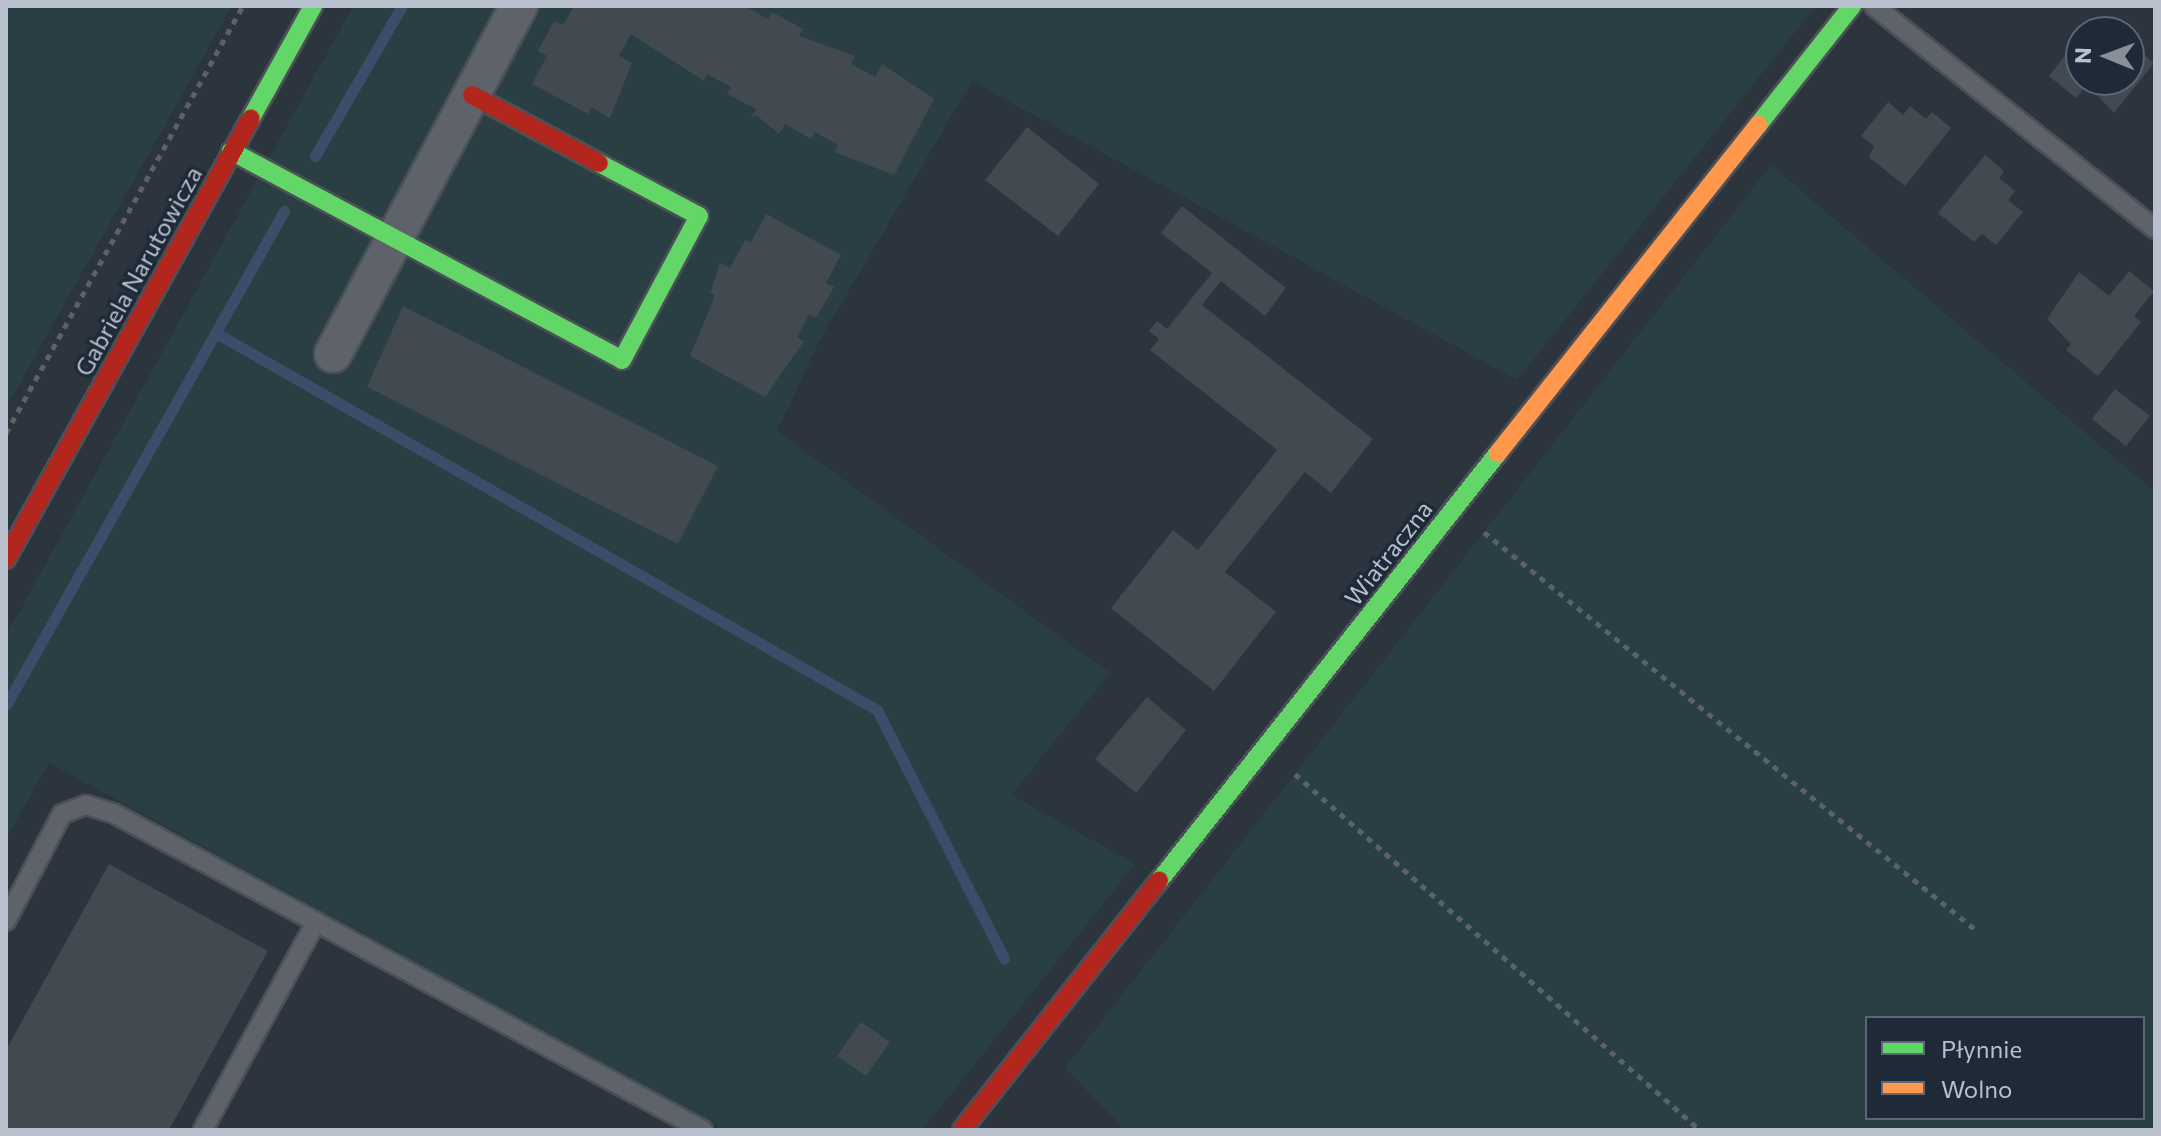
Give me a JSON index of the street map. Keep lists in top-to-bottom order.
{
  "streets": {
    "street": ["Gabriela Narutowicza", "Wiatraczna"]
  },
  "legend": ["Płynnie", "Wolno"],
  "north": "left"
}
